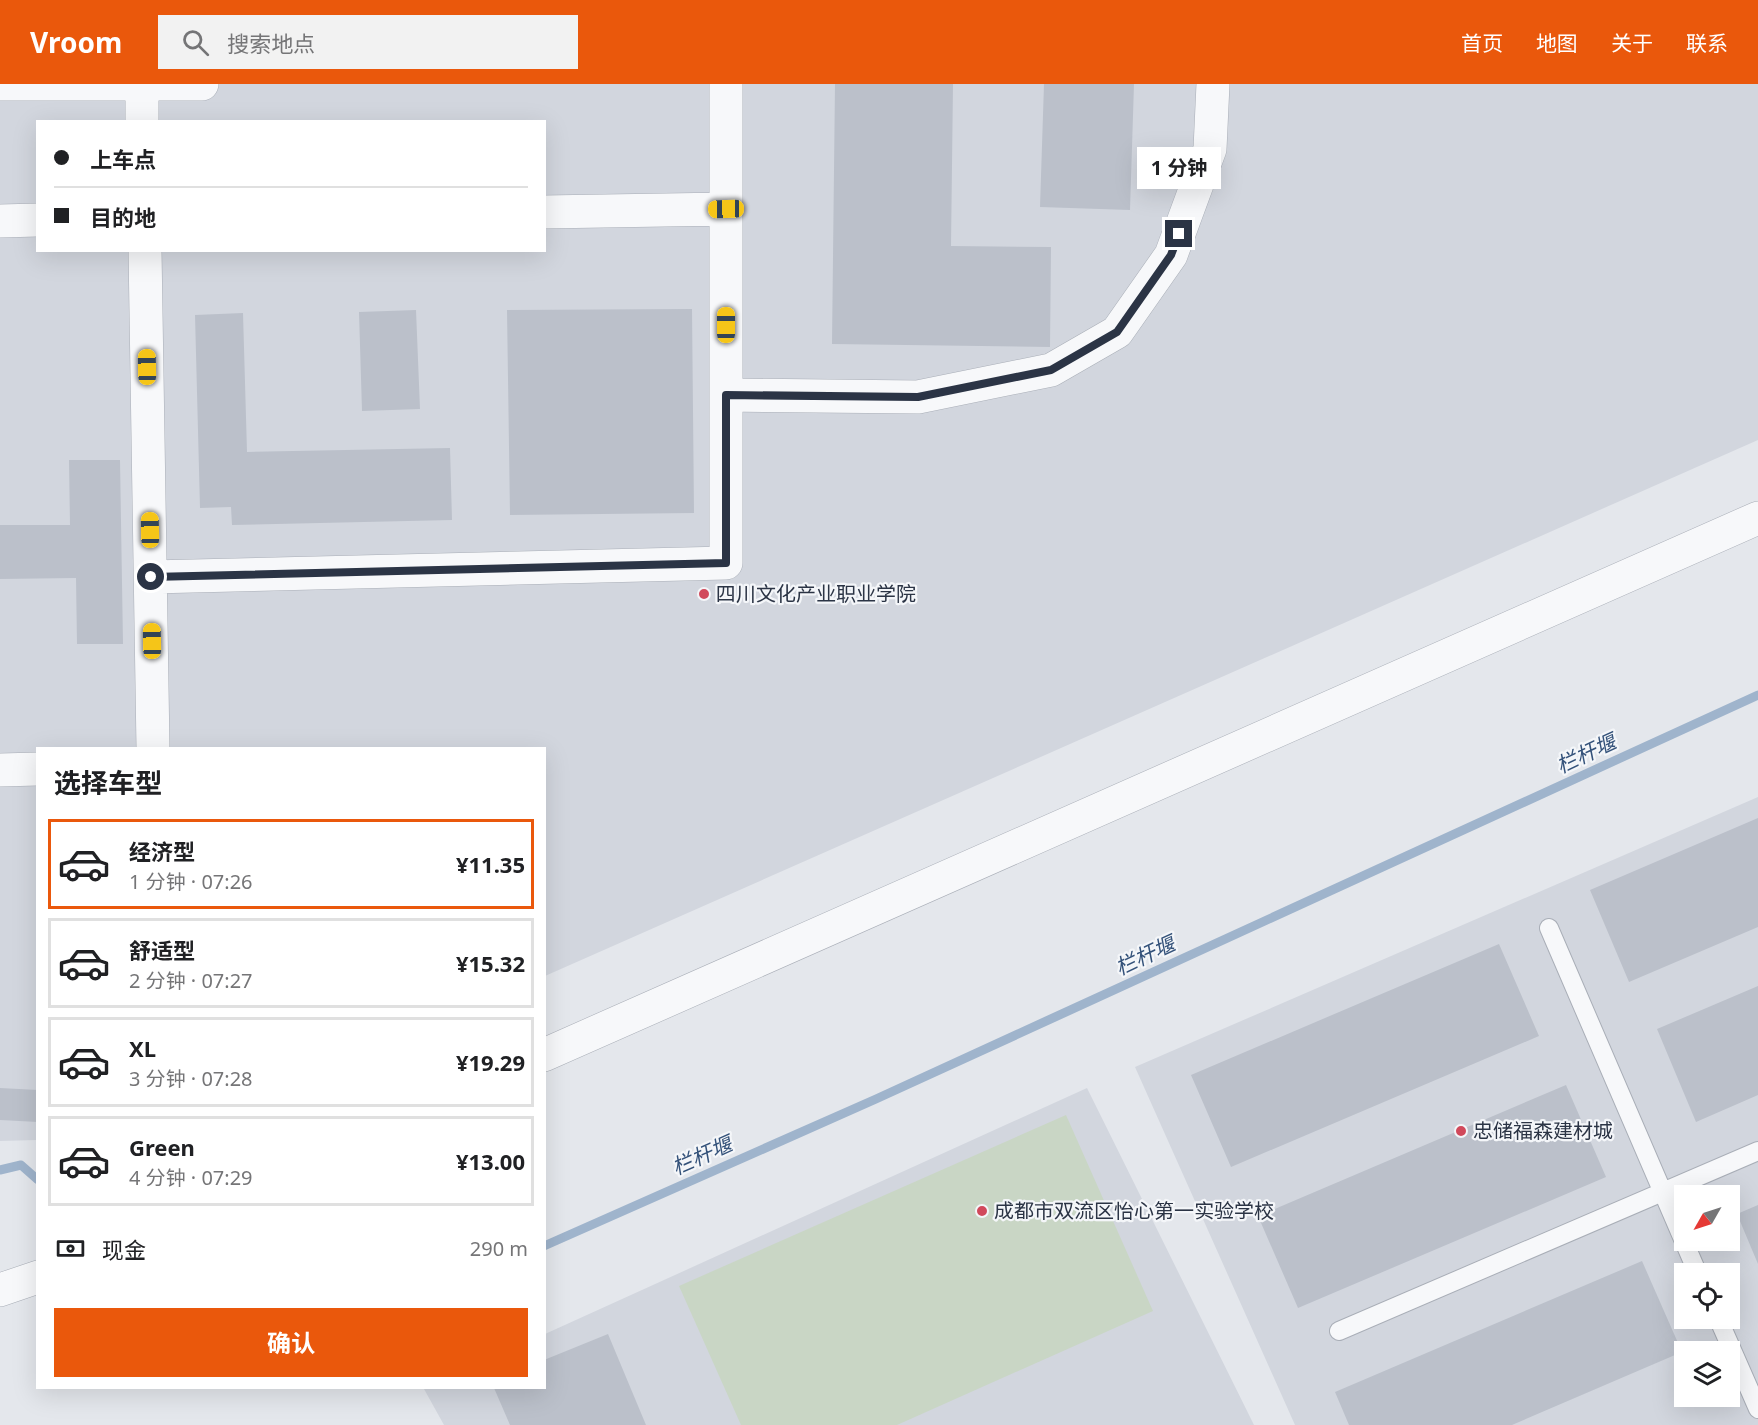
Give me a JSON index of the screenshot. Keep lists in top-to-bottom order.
{
  "water": ["栏杆堰"],
  "places": ["四川文化产业职业学院", "忠储福森建材城", "成都市双流区怡心第一实验学校"],
  "north": "bottom left",
  "page": {
    "header": "Vroom",
    "search": "搜索地点",
    "nav": [
      "首页",
      "地图",
      "关于",
      "联系"
    ],
    "banner": ["上车点", "目的地"],
    "bubble": "1 分钟",
    "heading": "选择车型",
    "list": [
      {
        "name": "经济型",
        "note": "1 分钟 · 07:26",
        "value": "¥11.35"
      },
      {
        "name": "舒适型",
        "note": "2 分钟 · 07:27",
        "value": "¥15.32"
      },
      {
        "name": "XL",
        "note": "3 分钟 · 07:28",
        "value": "¥19.29"
      },
      {
        "name": "Green",
        "note": "4 分钟 · 07:29",
        "value": "¥13.00"
      }
    ],
    "pay": ["现金", "290 m"],
    "buttons": "确认"
  }
}
